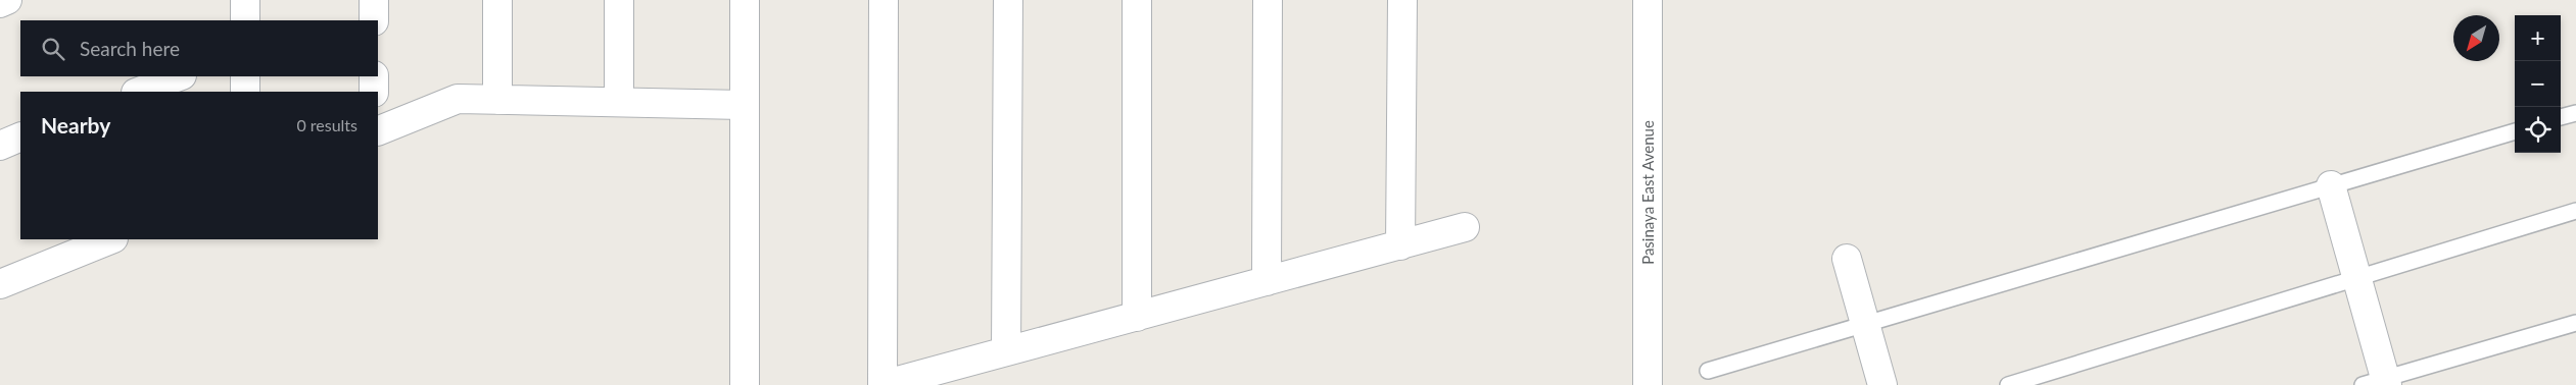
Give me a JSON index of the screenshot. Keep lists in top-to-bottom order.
{
  "streets": {
    "street": ["Pasinaya East Avenue"]
  },
  "north": "bottom left",
  "page": {
    "map_buttons": ["+", "−"],
    "search": "Search here",
    "heading": ["Nearby", "0 results"]
  }
}
